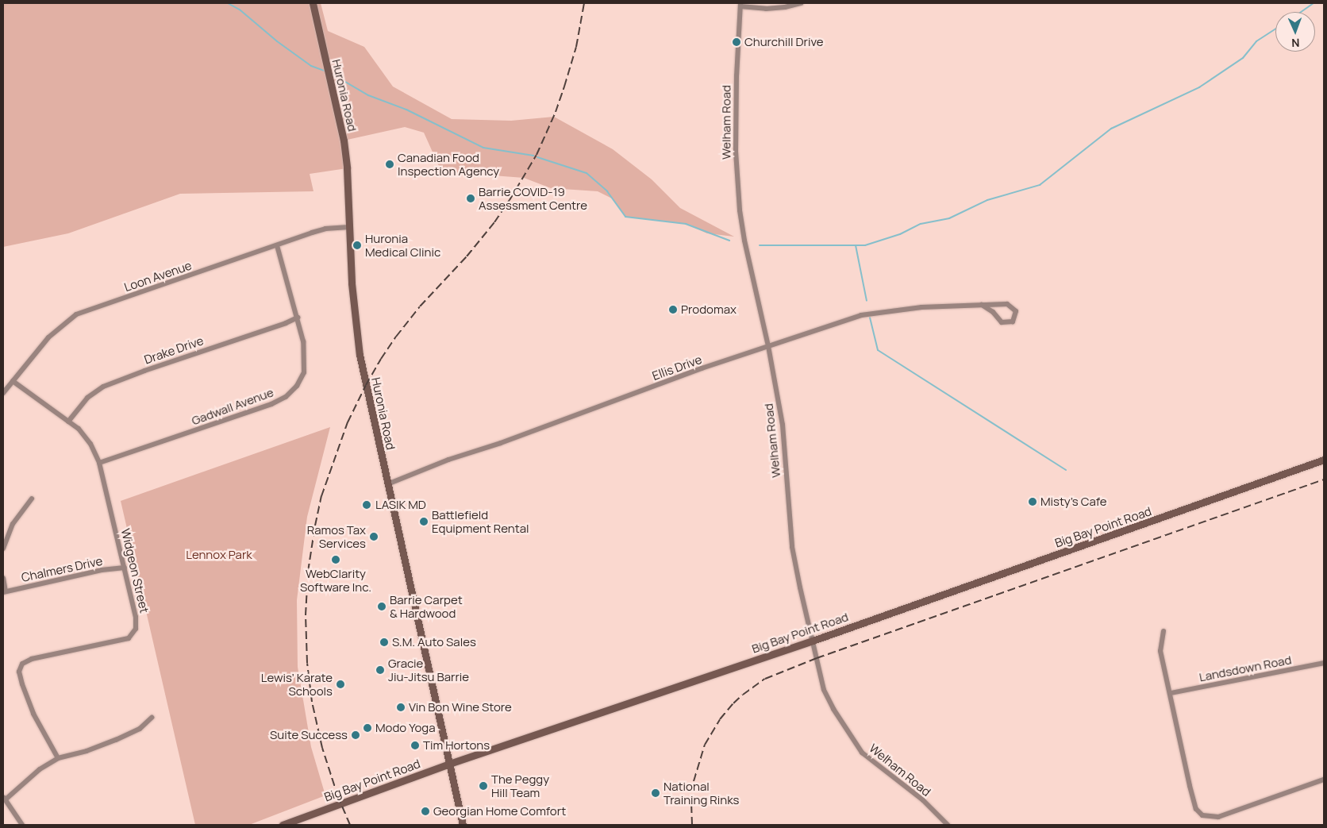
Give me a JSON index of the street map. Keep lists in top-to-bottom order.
{
  "streets": {
    "street": [
      "Huronia Road",
      "Welham Road",
      "Loon Avenue",
      "Drake Drive",
      "Ellis Drive",
      "Gadwall Avenue",
      "Big Bay Point Road",
      "Chalmers Drive",
      "Widgeon Street",
      "Landsdown Road"
    ]
  },
  "crossings": [
    ["Huronia Road", "Loon Avenue"],
    ["Huronia Road", "Ellis Drive"],
    ["Huronia Road", "Big Bay Point Road"],
    ["Welham Road", "Ellis Drive"],
    ["Welham Road", "Big Bay Point Road"],
    ["Loon Avenue", "Gadwall Avenue"],
    ["Loon Avenue", "Widgeon Street"],
    ["Drake Drive", "Gadwall Avenue"],
    ["Drake Drive", "Widgeon Street"],
    ["Gadwall Avenue", "Widgeon Street"],
    ["Chalmers Drive", "Widgeon Street"]
  ],
  "parks": ["Lennox Park"],
  "places": [
    "Churchill Drive",
    "Canadian Food Inspection Agency",
    "Barrie COVID-19 Assessment Centre",
    "Huronia Medical Clinic",
    "Prodomax",
    "Misty's Cafe",
    "LASIK MD",
    "Battlefield Equipment Rental",
    "Ramos Tax Services",
    "WebClarity Software Inc.",
    "Barrie Carpet & Hardwood",
    "S.M. Auto Sales",
    "Gracie Jiu-Jitsu Barrie",
    "Lewis’ Karate Schools",
    "Vin Bon Wine Store",
    "Modo Yoga",
    "Suite Success",
    "Tim Hortons",
    "The Peggy Hill Team",
    "National Training Rinks",
    "Georgian Home Comfort"
  ],
  "north": "bottom"
}
